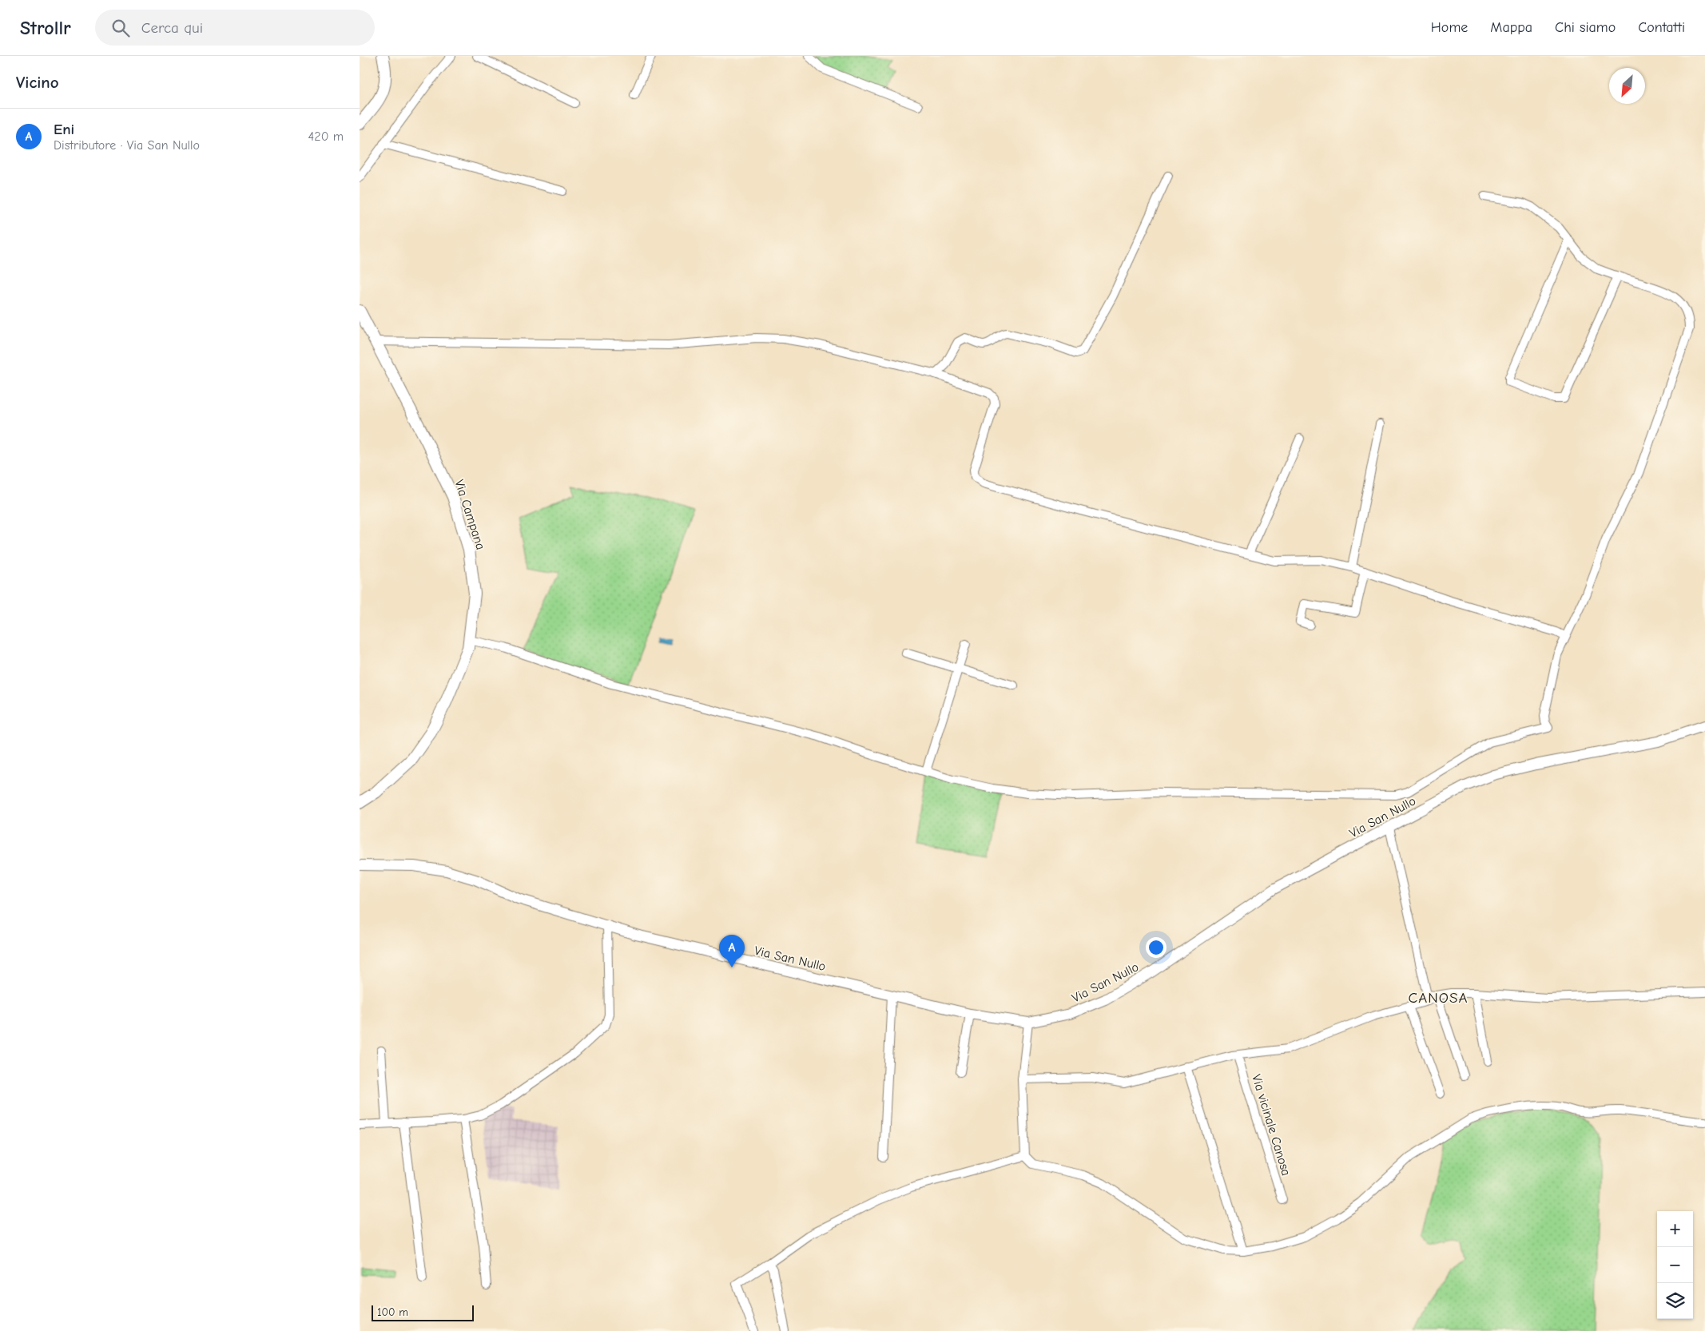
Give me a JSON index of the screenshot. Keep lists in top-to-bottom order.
{
  "streets": {
    "main road": ["Via Campana"],
    "street": ["Via San Nullo", "Via vicinale Canosa"]
  },
  "districts": ["CANOSA"],
  "scale_bar": "100 m",
  "north": "bottom left",
  "page": {
    "header": "Strollr",
    "search": "Cerca qui",
    "nav": [
      "Home",
      "Mappa",
      "Chi siamo",
      "Contatti"
    ],
    "heading": "Vicino",
    "list": [
      {
        "mark": "A",
        "name": "Eni",
        "note": "Distributore · Via San Nullo",
        "value": "420 m"
      }
    ],
    "pins": "A",
    "map_buttons": ["+", "−"],
    "scale": "100 m"
  }
}
